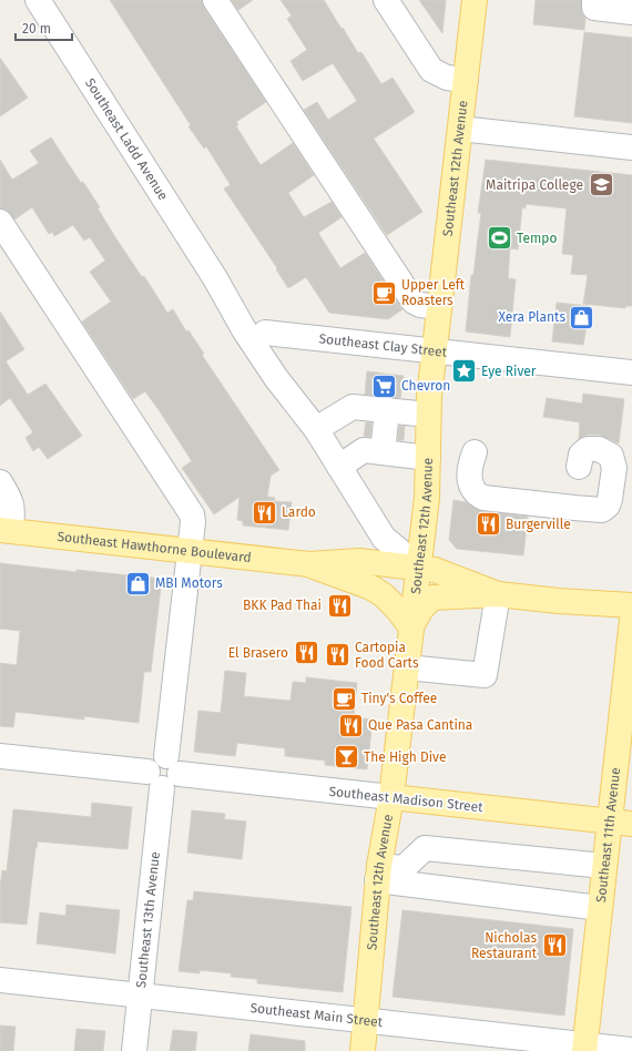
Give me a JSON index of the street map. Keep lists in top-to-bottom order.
{
  "streets": {
    "main road": [
      "Southeast 12th Avenue",
      "Southeast Hawthorne Boulevard",
      "Southeast Madison Street",
      "Southeast 11th Avenue"
    ],
    "street": [
      "Southeast Ladd Avenue",
      "Southeast Clay Street",
      "Southeast 13th Avenue",
      "Southeast Main Street"
    ]
  },
  "crossings": [
    ["Southeast Ladd Avenue", "Southeast 12th Avenue"],
    ["Southeast Ladd Avenue", "Southeast Clay Street"],
    ["Southeast Ladd Avenue", "Southeast Hawthorne Boulevard"],
    ["Southeast 12th Avenue", "Southeast Clay Street"],
    ["Southeast 12th Avenue", "Southeast Hawthorne Boulevard"],
    ["Southeast 12th Avenue", "Southeast Madison Street"],
    ["Southeast 12th Avenue", "Southeast Main Street"],
    ["Southeast Hawthorne Boulevard", "Southeast 13th Avenue"],
    ["Southeast Madison Street", "Southeast 11th Avenue"],
    ["Southeast Madison Street", "Southeast 13th Avenue"],
    ["Southeast 11th Avenue", "Southeast Main Street"],
    ["Southeast 13th Avenue", "Southeast Main Street"]
  ],
  "places": {
    "school or university": ["Maitripa College"],
    "sports": ["Tempo"],
    "cafe": ["Upper Left Roasters", "Tiny's Coffee"],
    "shop": ["Xera Plants", "MBI Motors"],
    "place": ["Eye River"],
    "supermarket": ["Chevron"],
    "restaurant": [
      "Lardo",
      "Burgerville",
      "BKK Pad Thai",
      "El Brasero",
      "Cartopia Food Carts",
      "Que Pasa Cantina",
      "Nicholas Restaurant"
    ],
    "bar": ["The High Dive"]
  },
  "scale_bar": "20 m"
}
